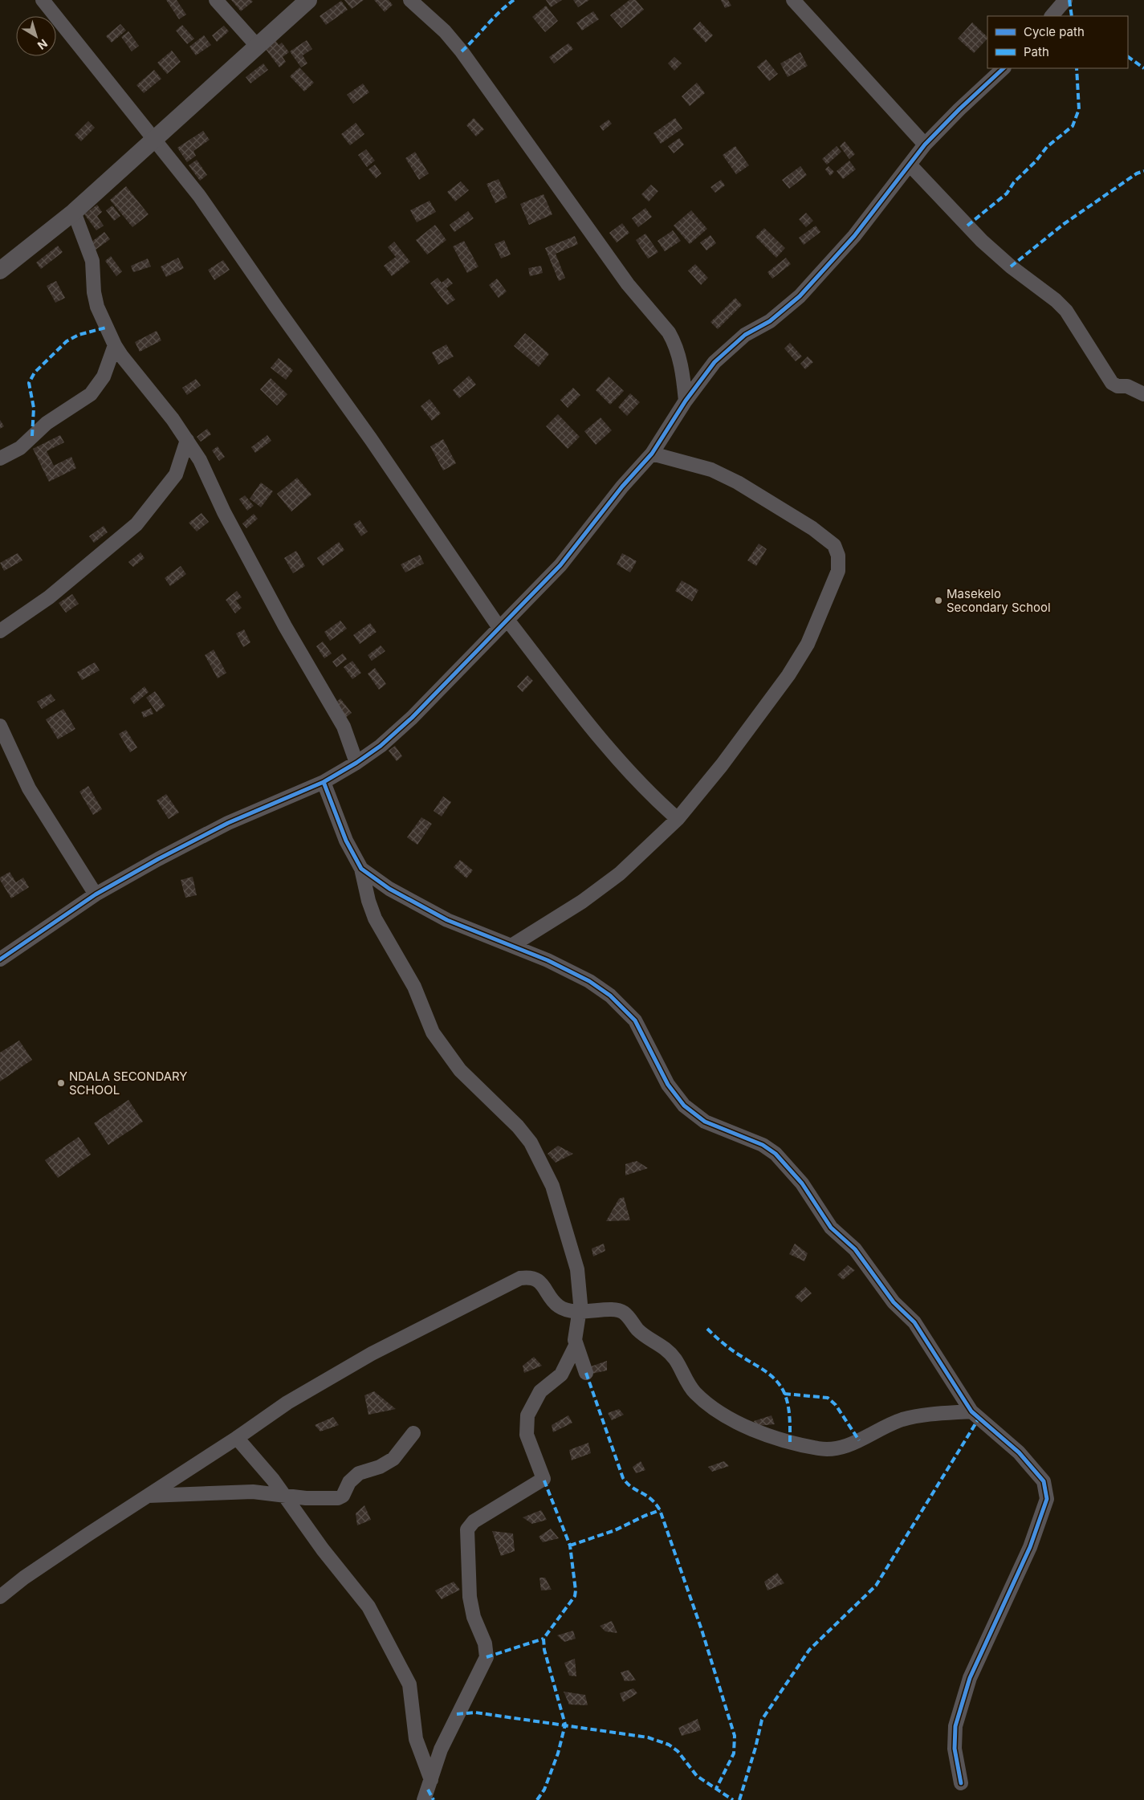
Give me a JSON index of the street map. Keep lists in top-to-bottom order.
{
  "places": ["Masekelo Secondary School", "NDALA SECONDARY SCHOOL"],
  "legend": ["Cycle path", "Path"],
  "north": "bottom right"
}
